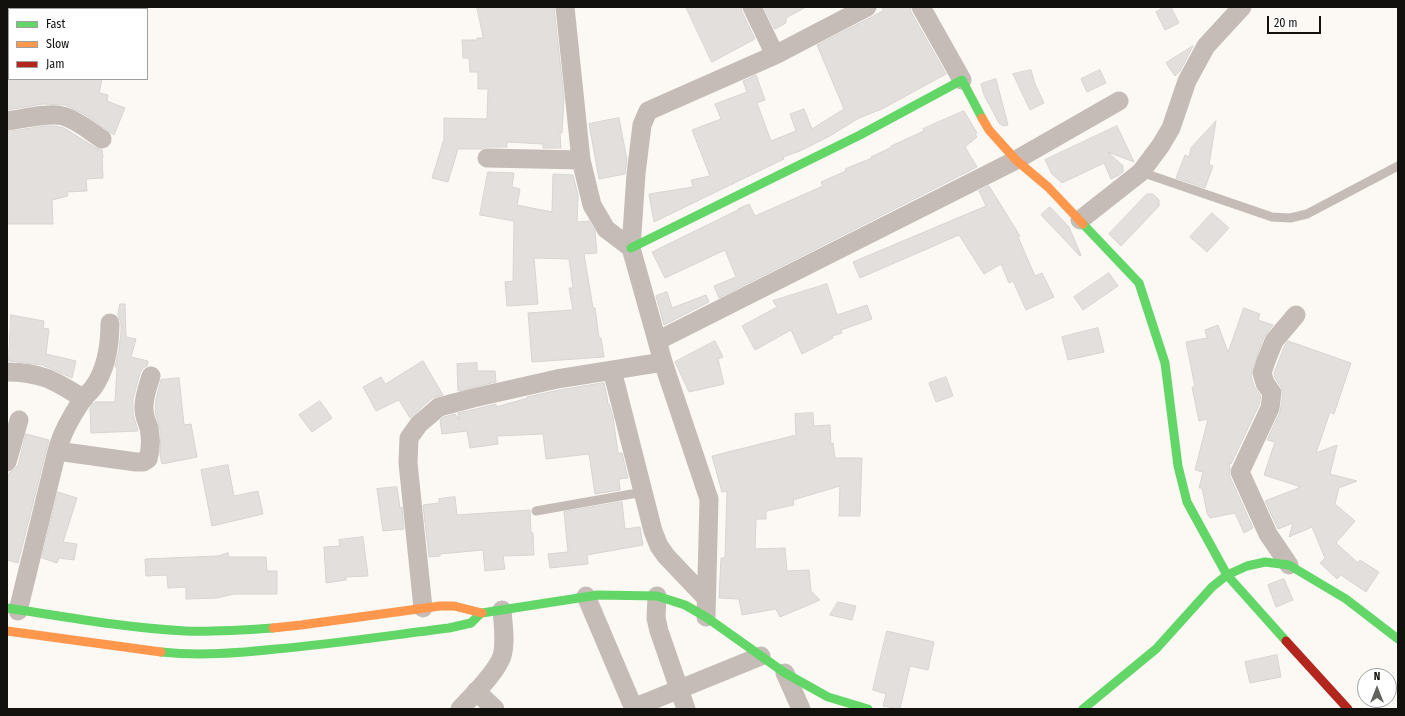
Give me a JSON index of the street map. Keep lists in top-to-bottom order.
{
  "legend": ["Fast", "Slow", "Jam"],
  "scale_bar": "20 m",
  "north": "top"
}
